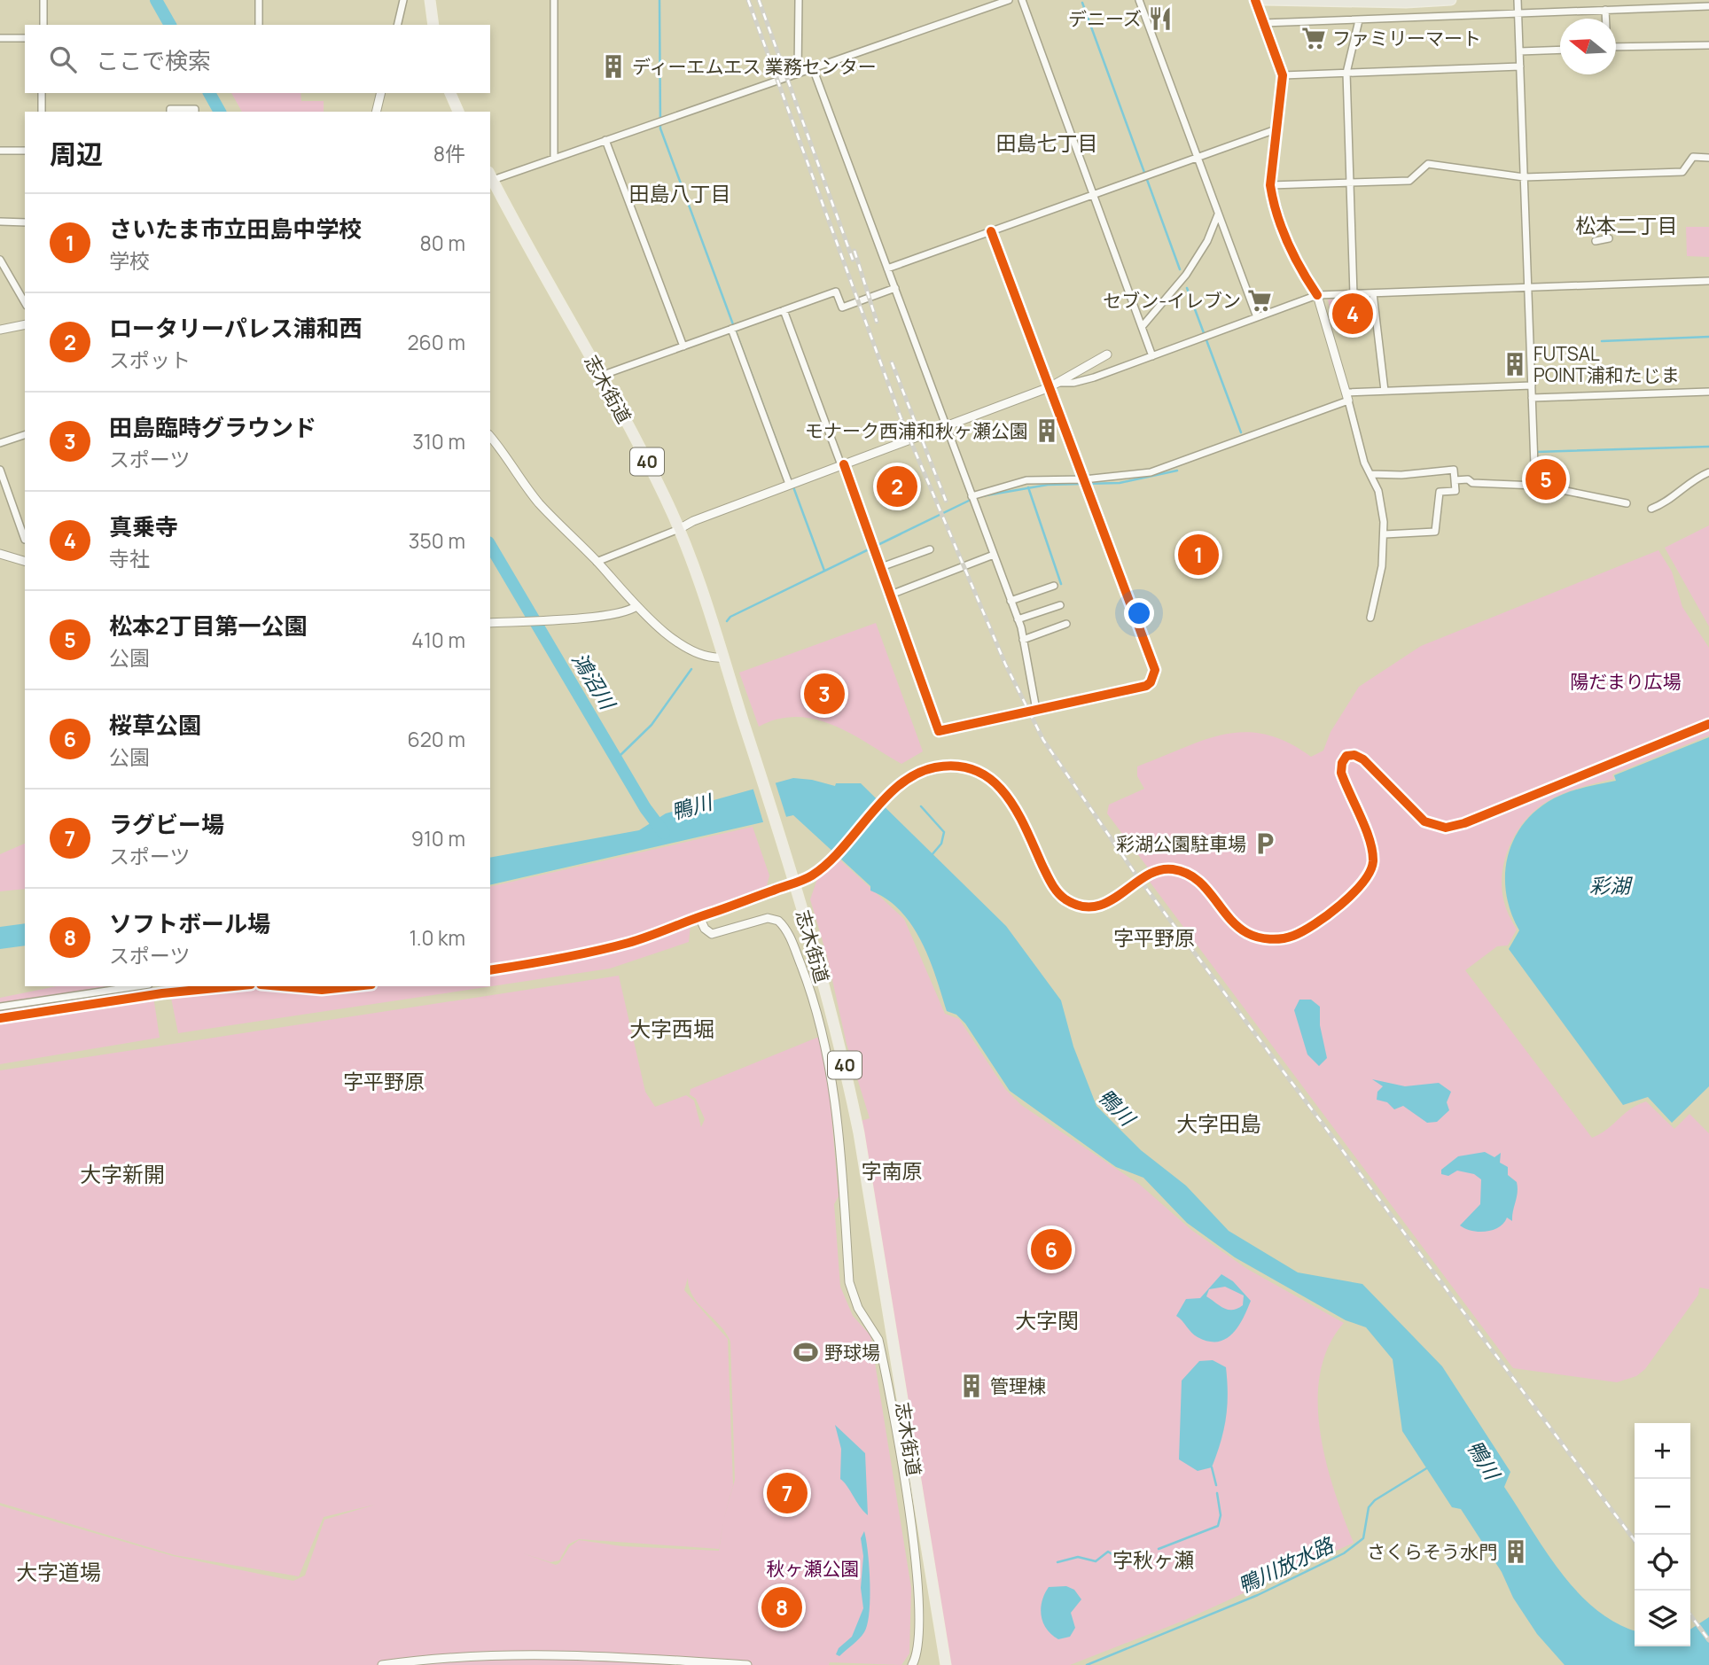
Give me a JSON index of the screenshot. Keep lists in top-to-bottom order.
{
  "streets": {
    "main road": ["志木街道", "40"]
  },
  "districts": [
    "田島七丁目",
    "田島八丁目",
    "松本二丁目",
    "字平野原",
    "大字西堀",
    "字平野原",
    "大字田島",
    "字南原",
    "大字新開",
    "大字関",
    "字秋ヶ瀬",
    "大字道場"
  ],
  "water": [
    "鴻沼川",
    "鴨川",
    "彩湖",
    "鴨川放水路"
  ],
  "parks": ["陽だまり広場", "秋ヶ瀬公園"],
  "places": {
    "restaurant": ["デニーズ"],
    "supermarket": ["ファミリーマート", "セブン-イレブン"],
    "building": [
      "ディーエムエス 業務センター",
      "FUTSAL POINT浦和たじま",
      "モナーク西浦和秋ヶ瀬公園",
      "管理棟",
      "さくらそう水門"
    ],
    "parking": ["彩湖公園駐車場"],
    "sports": ["野球場"]
  },
  "north": "left",
  "page": {
    "search": "ここで検索",
    "heading": ["周辺", "8件"],
    "list": [
      {
        "mark": "1",
        "name": "さいたま市立田島中学校",
        "note": "学校",
        "value": "80 m"
      },
      {
        "mark": "2",
        "name": "ロータリーパレス浦和西",
        "note": "スポット",
        "value": "260 m"
      },
      {
        "mark": "3",
        "name": "田島臨時グラウンド",
        "note": "スポーツ",
        "value": "310 m"
      },
      {
        "mark": "4",
        "name": "真乗寺",
        "note": "寺社",
        "value": "350 m"
      },
      {
        "mark": "5",
        "name": "松本2丁目第一公園",
        "note": "公園",
        "value": "410 m"
      },
      {
        "mark": "6",
        "name": "桜草公園",
        "note": "公園",
        "value": "620 m"
      },
      {
        "mark": "7",
        "name": "ラグビー場",
        "note": "スポーツ",
        "value": "910 m"
      },
      {
        "mark": "8",
        "name": "ソフトボール場",
        "note": "スポーツ",
        "value": "1.0 km"
      }
    ],
    "pins": [
      "4",
      "5",
      "2",
      "1",
      "3",
      "6",
      "7",
      "8"
    ],
    "map_buttons": ["+", "−"]
  }
}
